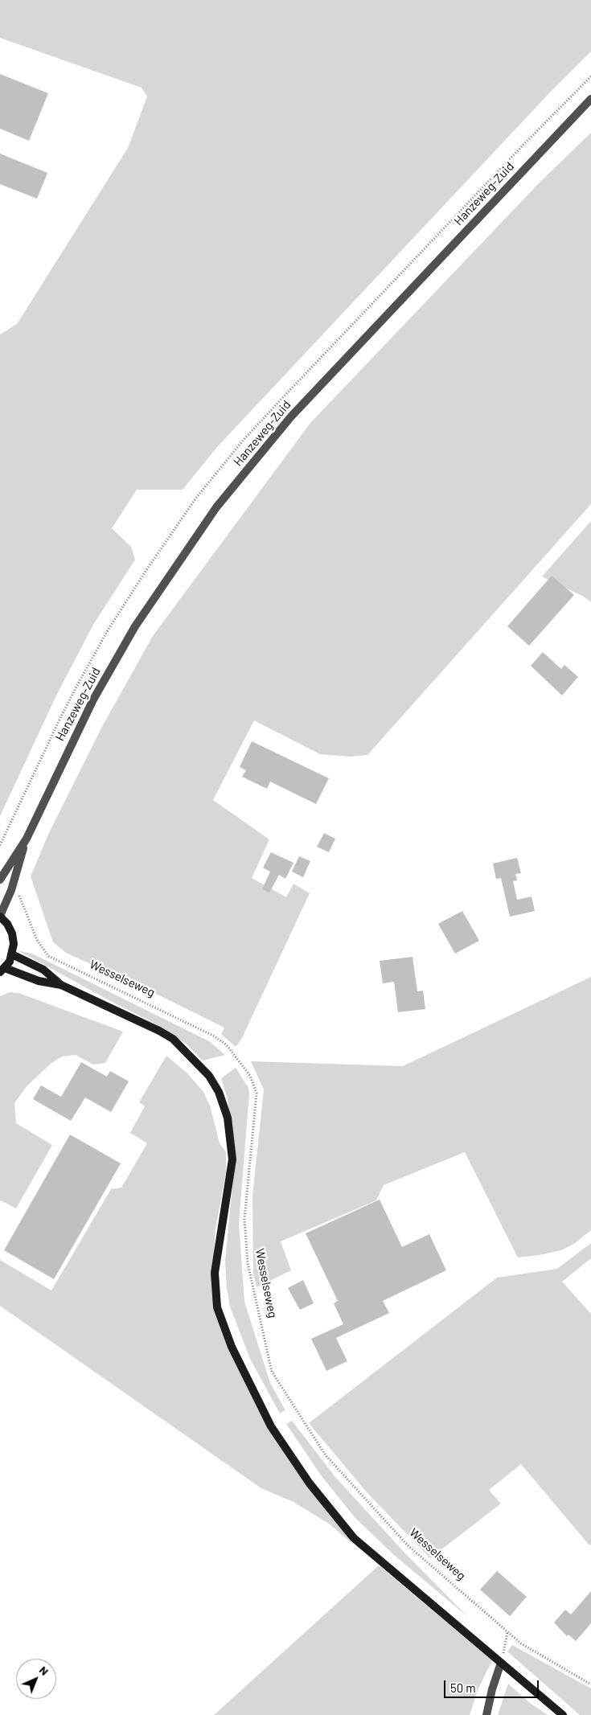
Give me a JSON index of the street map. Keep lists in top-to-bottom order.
{
  "streets": {
    "street": ["Hanzeweg-Zuid"],
    "path": ["Wesselseweg"]
  },
  "crossings": [
    ["Hanzeweg-Zuid", "Wesselseweg"]
  ],
  "scale_bar": "50 m",
  "north": "top right"
}
